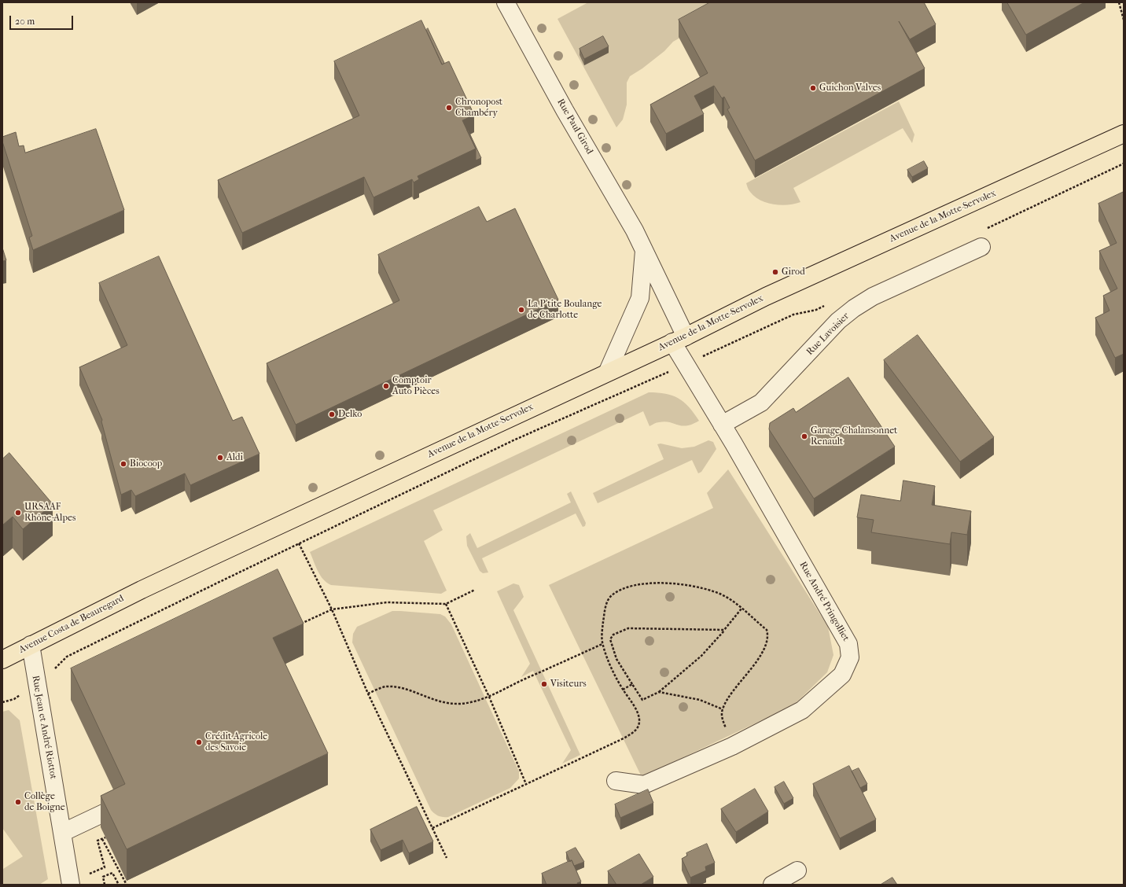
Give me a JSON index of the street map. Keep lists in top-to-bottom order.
{
  "streets": {
    "main road": ["Avenue de la Motte-Servolex", "Avenue Costa de Beauregard"],
    "street": [
      "Rue Paul Girod",
      "Rue Lavoisier",
      "Rue André Pringolliet",
      "Rue Jean et André Riottot"
    ]
  },
  "crossings": [
    ["Rue Paul Girod", "Avenue de la Motte-Servolex"],
    ["Rue Paul Girod", "Rue André Pringolliet"],
    ["Avenue de la Motte-Servolex", "Rue André Pringolliet"],
    ["Avenue de la Motte-Servolex", "Avenue Costa de Beauregard"],
    ["Rue Lavoisier", "Rue André Pringolliet"],
    ["Avenue Costa de Beauregard", "Rue Jean et André Riottot"]
  ],
  "places": [
    "Guichon Valves",
    "Chronopost Chambéry",
    "Girod",
    "La P'tite Boulange de Charlotte",
    "Comptoir Auto Pièces",
    "Delko",
    "Garage Chalansonnet Renault",
    "Aldi",
    "Biocoop",
    "URSAAF Rhône-Alpes",
    "Visiteurs",
    "Crédit Agricole des Savoie",
    "Collège de Boigne"
  ],
  "scale_bar": "20 m"
}
